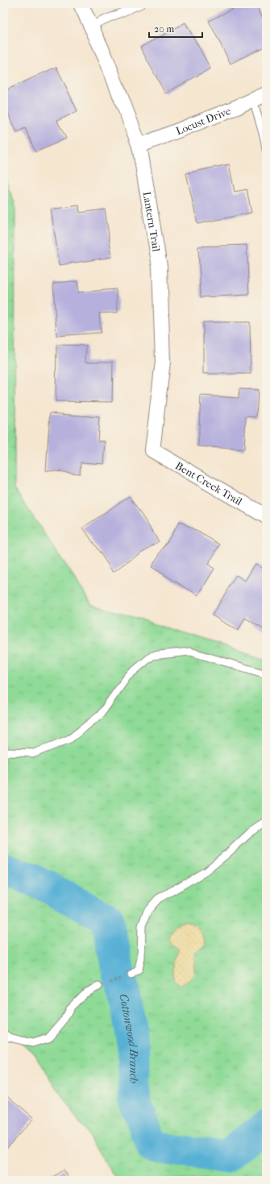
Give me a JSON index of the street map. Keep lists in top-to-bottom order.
{
  "streets": {
    "street": ["Locust Drive", "Lantern Trail", "Bent Creek Trail"]
  },
  "crossings": [
    ["Locust Drive", "Lantern Trail"],
    ["Lantern Trail", "Bent Creek Trail"]
  ],
  "water": ["Cottonwood Branch"],
  "scale_bar": "20 m"
}
